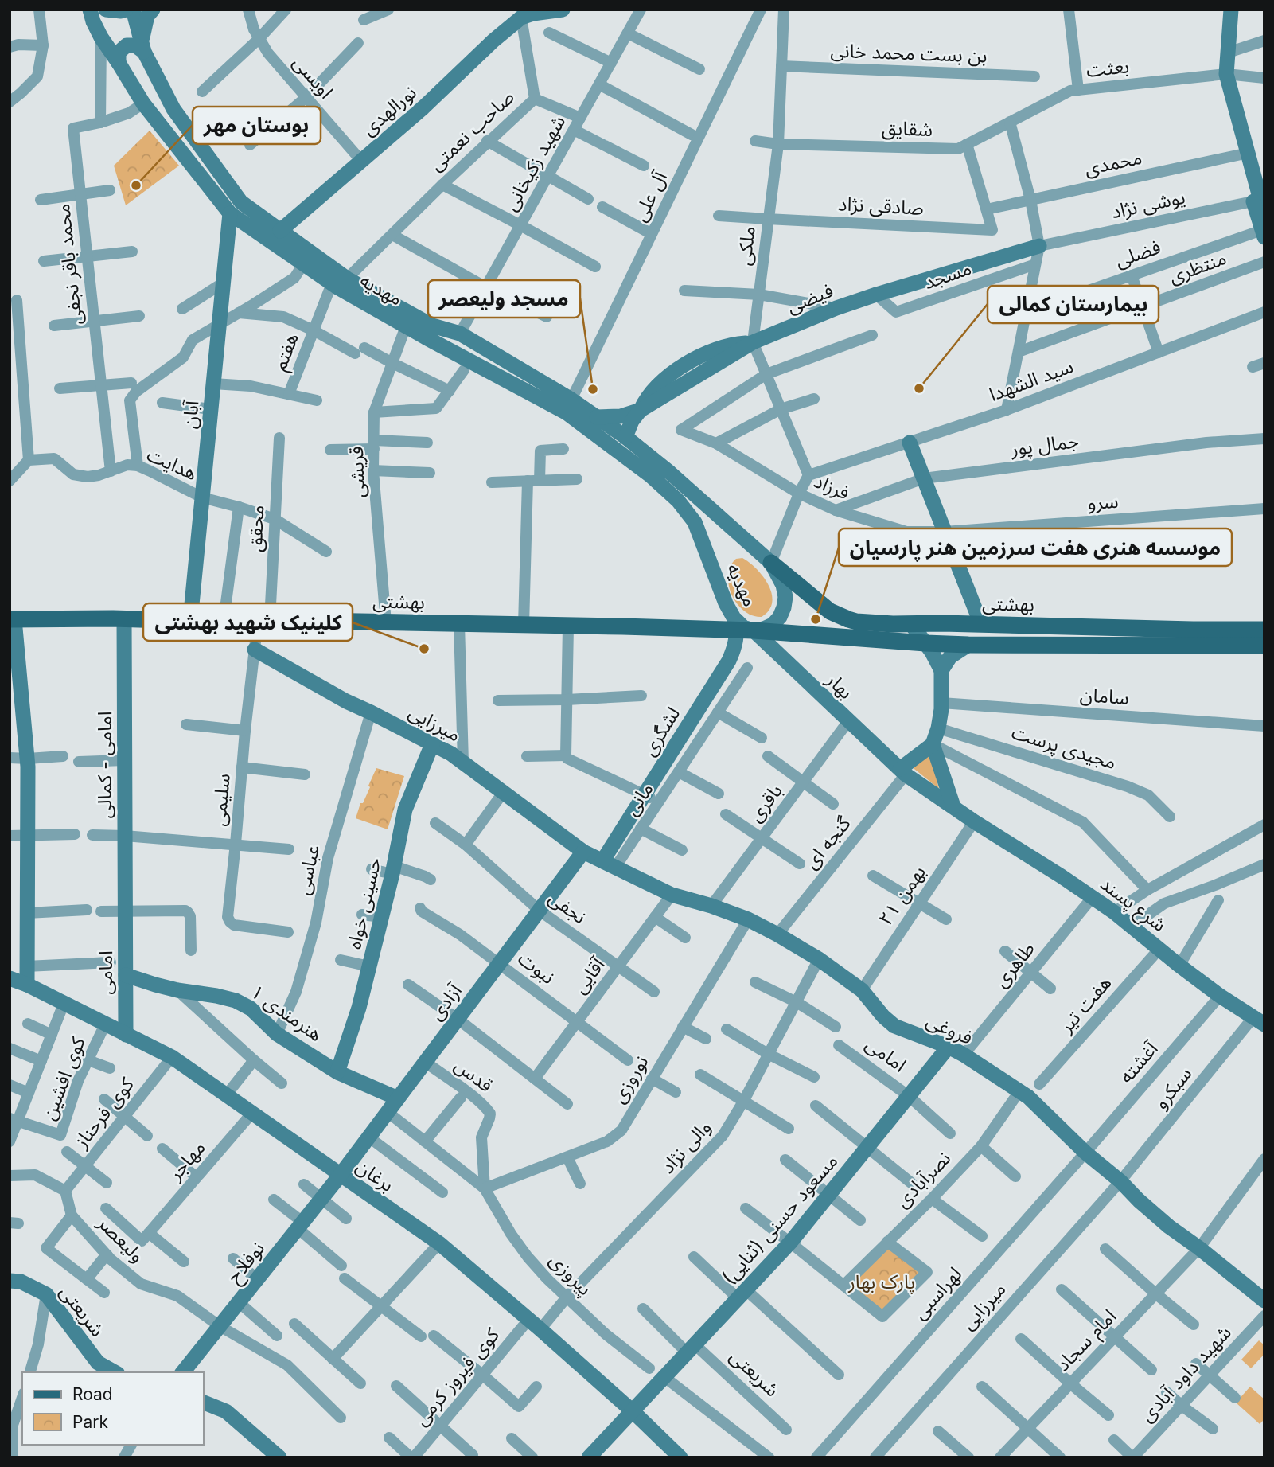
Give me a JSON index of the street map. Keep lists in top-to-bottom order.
{
  "streets": {
    "main road": ["بهشتی", "بهشتى"],
    "street": [
      "بن بست محمد خانی",
      "بعثت",
      "اویسی",
      "نورالهدی",
      "شقایق",
      "صاحب نعمتی",
      "شهید زکیخانی",
      "محمدی",
      "آل علی",
      "یوشی نژاد",
      "صادقی نژاد",
      "ملکی",
      "فضلی",
      "محمد باقر نجفی",
      "منتظری",
      "مسجد",
      "مهدیه",
      "فیضی",
      "هفتم",
      "سید الشهدا",
      "آبان",
      "جمال پور",
      "هدایت",
      "قریشی",
      "فرزاد",
      "سرو",
      "محقق",
      "بهار",
      "سامان",
      "میرزایی",
      "لشگری",
      "مجیدی پرست",
      "امامی - کمالی",
      "مانی",
      "سلیمی",
      "باقری",
      "گنجه ای",
      "عباسی",
      "۲۱ بهمن",
      "حسینی خواه",
      "شرع پسند",
      "نجفی",
      "طاهری",
      "نبوت",
      "امامی",
      "آقایی",
      "آزادی",
      "هفت تیر",
      "هنرمندی ۱",
      "فروغی",
      "آغشته",
      "قدس",
      "کوی افشین",
      "نوروزی",
      "سبکرو",
      "کوی فرحناز",
      "والی نژاد",
      "مهاجر",
      "برغان",
      "نصرآبادی",
      "مسعود حسنی (ثنایی)",
      "ولیعصر",
      "نوفلاح",
      "پیروزی",
      "لهراسبی",
      "شریعتی",
      "امام سجاد",
      "شهید داود آبادی",
      "کوی فیروز کرمی"
    ]
  },
  "crossings": [
    ["بن بست محمد خانی", "ملکی"],
    ["بعثت", "شقایق"],
    ["اویسی", "نورالهدی"],
    ["نورالهدی", "صاحب نعمتی"],
    ["نورالهدی", "مهدیه"],
    ["شقایق", "ملکی"],
    ["صاحب نعمتی", "مهدیه"],
    ["شهید زکیخانی", "مهدیه"],
    ["محمدی", "صادقی نژاد"],
    ["آل علی", "مهدیه"],
    ["یوشی نژاد", "فیضی"],
    ["صادقی نژاد", "ملکی"],
    ["ملکی", "فیضی"],
    ["ملکی", "سید الشهدا"],
    ["ملکی", "فرزاد"],
    ["محمد باقر نجفی", "مهدیه"],
    ["محمد باقر نجفی", "هدایت"],
    ["مسجد", "فیضی"],
    ["مهدیه", "هفتم"],
    ["مهدیه", "آبان"],
    ["مهدیه", "قریشی"],
    ["مهدیه", "بهشتی"],
    ["مهدیه", "بهشتى"],
    ["مهدیه", "بهار"],
    ["مهدیه", "لشگری"],
    ["هفتم", "آبان"],
    ["آبان", "هدایت"],
    ["آبان", "بهشتی"],
    ["جمال پور", "فرزاد"],
    ["هدایت", "محقق"],
    ["قریشی", "بهشتی"],
    ["فرزاد", "سرو"],
    ["محقق", "بهشتی"],
    ["محقق", "سلیمی"],
    ["بهشتی", "بهشتى"],
    ["بهشتی", "بهار"],
    ["بهشتی", "لشگری"],
    ["بهشتی", "امامی - کمالی"],
    ["بهشتی", "سلیمی"],
    ["بهشتى", "بهار"],
    ["بهشتى", "لشگری"],
    ["بهار", "لشگری"],
    ["بهار", "باقری"],
    ["بهار", "گنجه ای"],
    ["بهار", "۲۱ بهمن"],
    ["بهار", "شرع پسند"],
    ["میرزایی", "سلیمی"],
    ["میرزایی", "عباسی"],
    ["میرزایی", "حسینی خواه"],
    ["میرزایی", "آزادی"],
    ["میرزایی", "فروغی"],
    ["میرزایی", "سبکرو"],
    ["لشگری", "مانی"],
    ["لشگری", "فروغی"],
    ["امامی - کمالی", "امامی"],
    ["مانی", "فروغی"],
    ["باقری", "فروغی"],
    ["گنجه ای", "فروغی"],
    ["عباسی", "هنرمندی ۱"],
    ["۲۱ بهمن", "شرع پسند"],
    ["۲۱ بهمن", "فروغی"],
    ["حسینی خواه", "هنرمندی ۱"],
    ["شرع پسند", "طاهری"],
    ["شرع پسند", "هفت تیر"],
    ["شرع پسند", "آغشته"],
    ["شرع پسند", "سبکرو"],
    ["نجفی", "آقایی"],
    ["نجفی", "آزادی"],
    ["طاهری", "فروغی"],
    ["نبوت", "آقایی"],
    ["نبوت", "آزادی"],
    ["امامی", "هنرمندی ۱"],
    ["امامی", "برغان"],
    ["امامی", "مسعود حسنی (ثنایی)"],
    ["آقایی", "فروغی"],
    ["آزادی", "هنرمندی ۱"],
    ["آزادی", "فروغی"],
    ["آزادی", "قدس"],
    ["آزادی", "برغان"],
    ["آزادی", "نوفلاح"],
    ["فروغی", "آغشته"],
    ["فروغی", "نوروزی"],
    ["فروغی", "سبکرو"],
    ["فروغی", "والی نژاد"],
    ["فروغی", "نصرآبادی"],
    ["فروغی", "مسعود حسنی (ثنایی)"],
    ["فروغی", "لهراسبی"],
    ["فروغی", "امام سجاد"],
    ["آغشته", "لهراسبی"],
    ["قدس", "نوروزی"],
    ["قدس", "پیروزی"],
    ["کوی افشین", "برغان"],
    ["نوروزی", "پیروزی"],
    ["کوی فرحناز", "برغان"],
    ["کوی فرحناز", "ولیعصر"],
    ["والی نژاد", "برغان"],
    ["والی نژاد", "پیروزی"],
    ["والی نژاد", "کوی فیروز کرمی"],
    ["مهاجر", "برغان"],
    ["برغان", "مسعود حسنی (ثنایی)"],
    ["برغان", "نوفلاح"],
    ["برغان", "کوی فیروز کرمی"],
    ["مسعود حسنی (ثنایی)", "شریعتی"],
    ["ولیعصر", "نوفلاح"]
  ],
  "parks": ["پارک‌ بهار"],
  "places": [
    "بوستان مهر",
    "بیمارستان کمالی",
    "مسجد ولیعصر",
    "موسسه هنری هفت سرزمین هنر پارسیان",
    "کلینیک شهید بهشتی"
  ],
  "legend": ["Road", "Park"]
}
